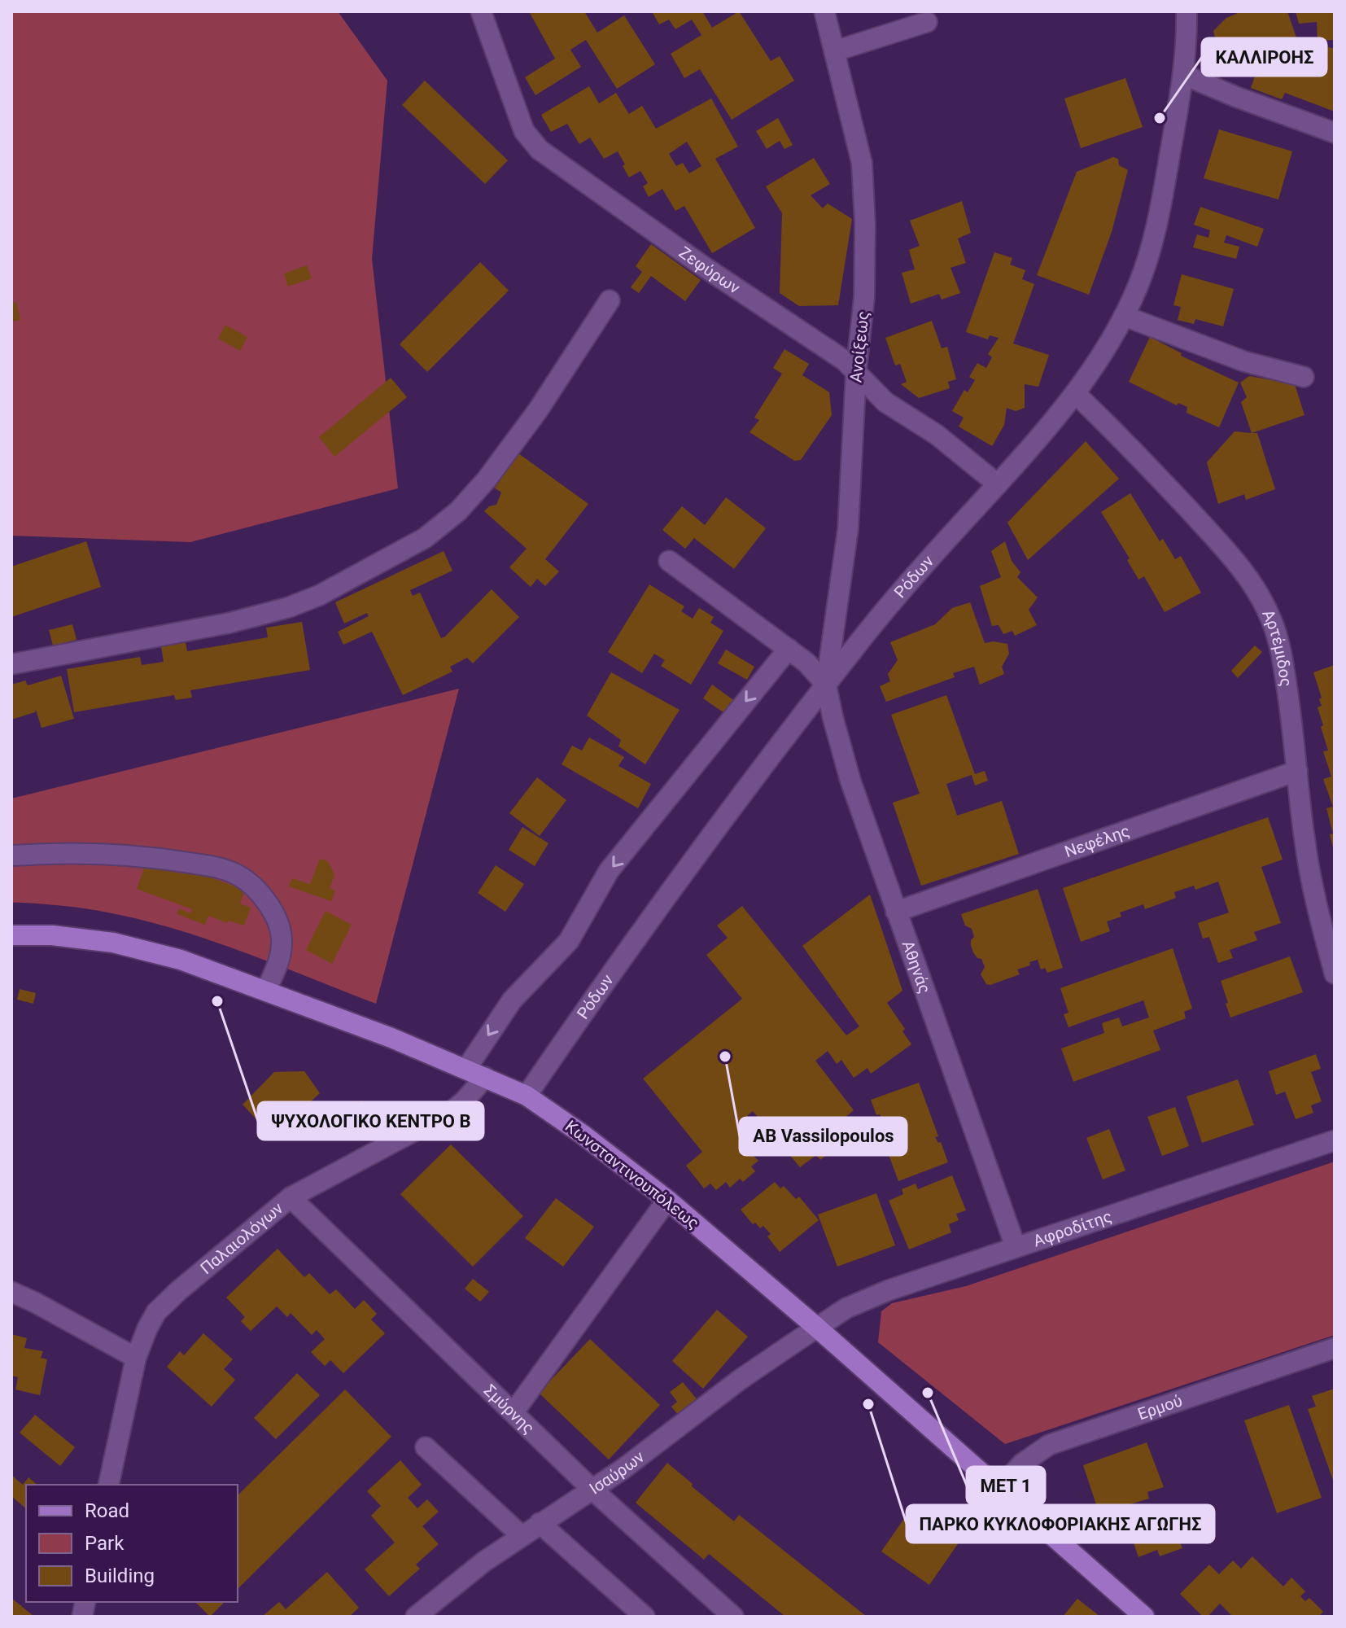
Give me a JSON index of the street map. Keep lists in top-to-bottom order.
{
  "streets": {
    "main road": ["Κωνσταντινουπόλεως"],
    "street": [
      "Ζεφύρων",
      "Ανοίξεως",
      "Ρόδων",
      "Αρτέμιδος",
      "Νεφέλης",
      "Αθηνάς",
      "Αφροδίτης",
      "Παλαιολόγων",
      "Ερμού",
      "Σμύρνης",
      "Ισαύρων"
    ]
  },
  "crossings": [
    ["Ζεφύρων", "Ανοίξεως"],
    ["Ζεφύρων", "Ρόδων"],
    ["Ανοίξεως", "Ρόδων"],
    ["Ανοίξεως", "Αθηνάς"],
    ["Ρόδων", "Αρτέμιδος"],
    ["Ρόδων", "Αθηνάς"],
    ["Ρόδων", "Κωνσταντινουπόλεως"],
    ["Αρτέμιδος", "Νεφέλης"],
    ["Νεφέλης", "Αθηνάς"],
    ["Αθηνάς", "Αφροδίτης"],
    ["Κωνσταντινουπόλεως", "Αφροδίτης"],
    ["Κωνσταντινουπόλεως", "Παλαιολόγων"],
    ["Κωνσταντινουπόλεως", "Ερμού"],
    ["Κωνσταντινουπόλεως", "Ισαύρων"],
    ["Αφροδίτης", "Ισαύρων"],
    ["Παλαιολόγων", "Σμύρνης"],
    ["Σμύρνης", "Ισαύρων"]
  ],
  "one_way": ["Παλαιολόγων"],
  "places": [
    "ΚΑΛΛΙΡΟΗΣ",
    "ΨΥΧΟΛΟΓΙΚΟ ΚΕΝΤΡΟ B",
    "AB Vassilopoulos",
    "ΜΕΤ 1",
    "ΠΑΡΚΟ ΚΥΚΛΟΦΟΡΙΑΚΗΣ ΑΓΩΓΗΣ"
  ],
  "legend": ["Road", "Park", "Building"]
}
